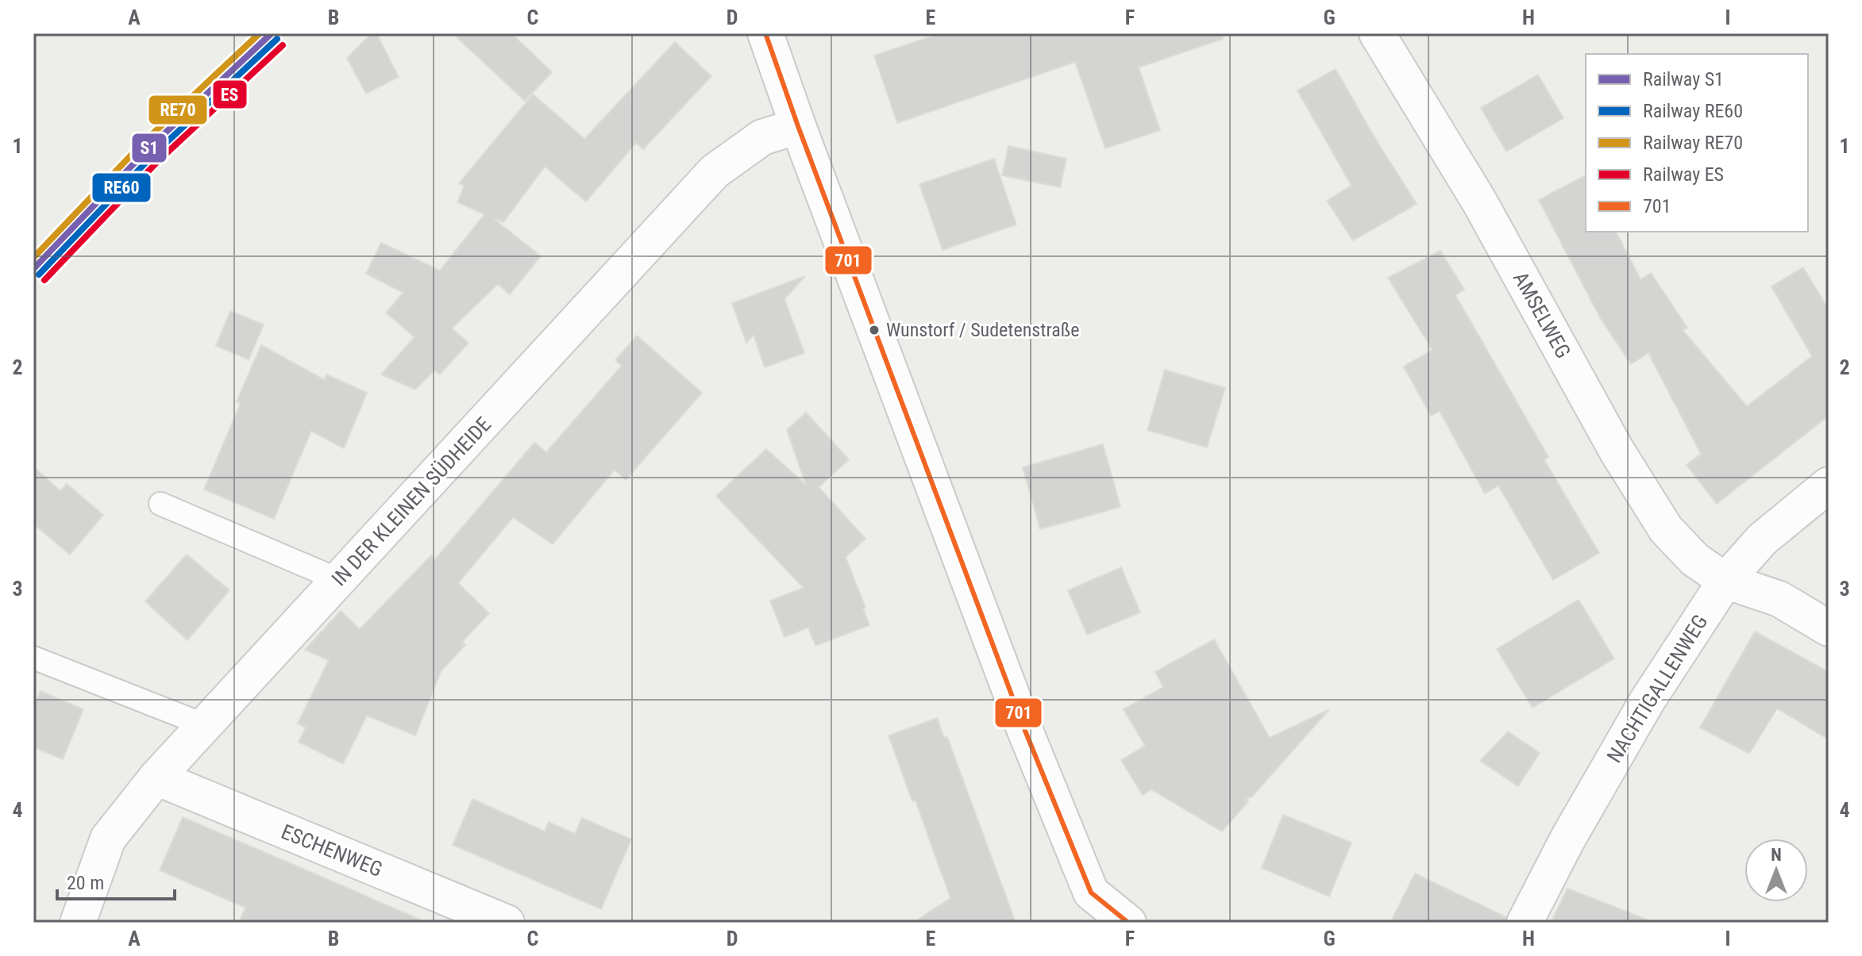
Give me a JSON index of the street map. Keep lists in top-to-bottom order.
{
  "streets": {
    "street": [
      "AMSELWEG",
      "IN DER KLEINEN SÜDHEIDE",
      "NACHTIGALLENWEG",
      "ESCHENWEG"
    ]
  },
  "crossings": [
    ["AMSELWEG", "NACHTIGALLENWEG"],
    ["IN DER KLEINEN SÜDHEIDE", "ESCHENWEG"]
  ],
  "places": ["Wunstorf / Sudetenstraße"],
  "lines": [
    "rail line S1",
    "rail line RE70",
    "transit line 701",
    "rail line RE60",
    "rail line ES"
  ],
  "legend": [
    "Railway S1",
    "Railway RE60",
    "Railway RE70",
    "Railway ES",
    "701"
  ],
  "scale_bar": "20 m",
  "north": "top",
  "grid": {
    "columns": [
      "A",
      "B",
      "C",
      "D",
      "E",
      "F",
      "G",
      "H",
      "I"
    ],
    "rows": [
      "1",
      "2",
      "3",
      "4"
    ]
  }
}
